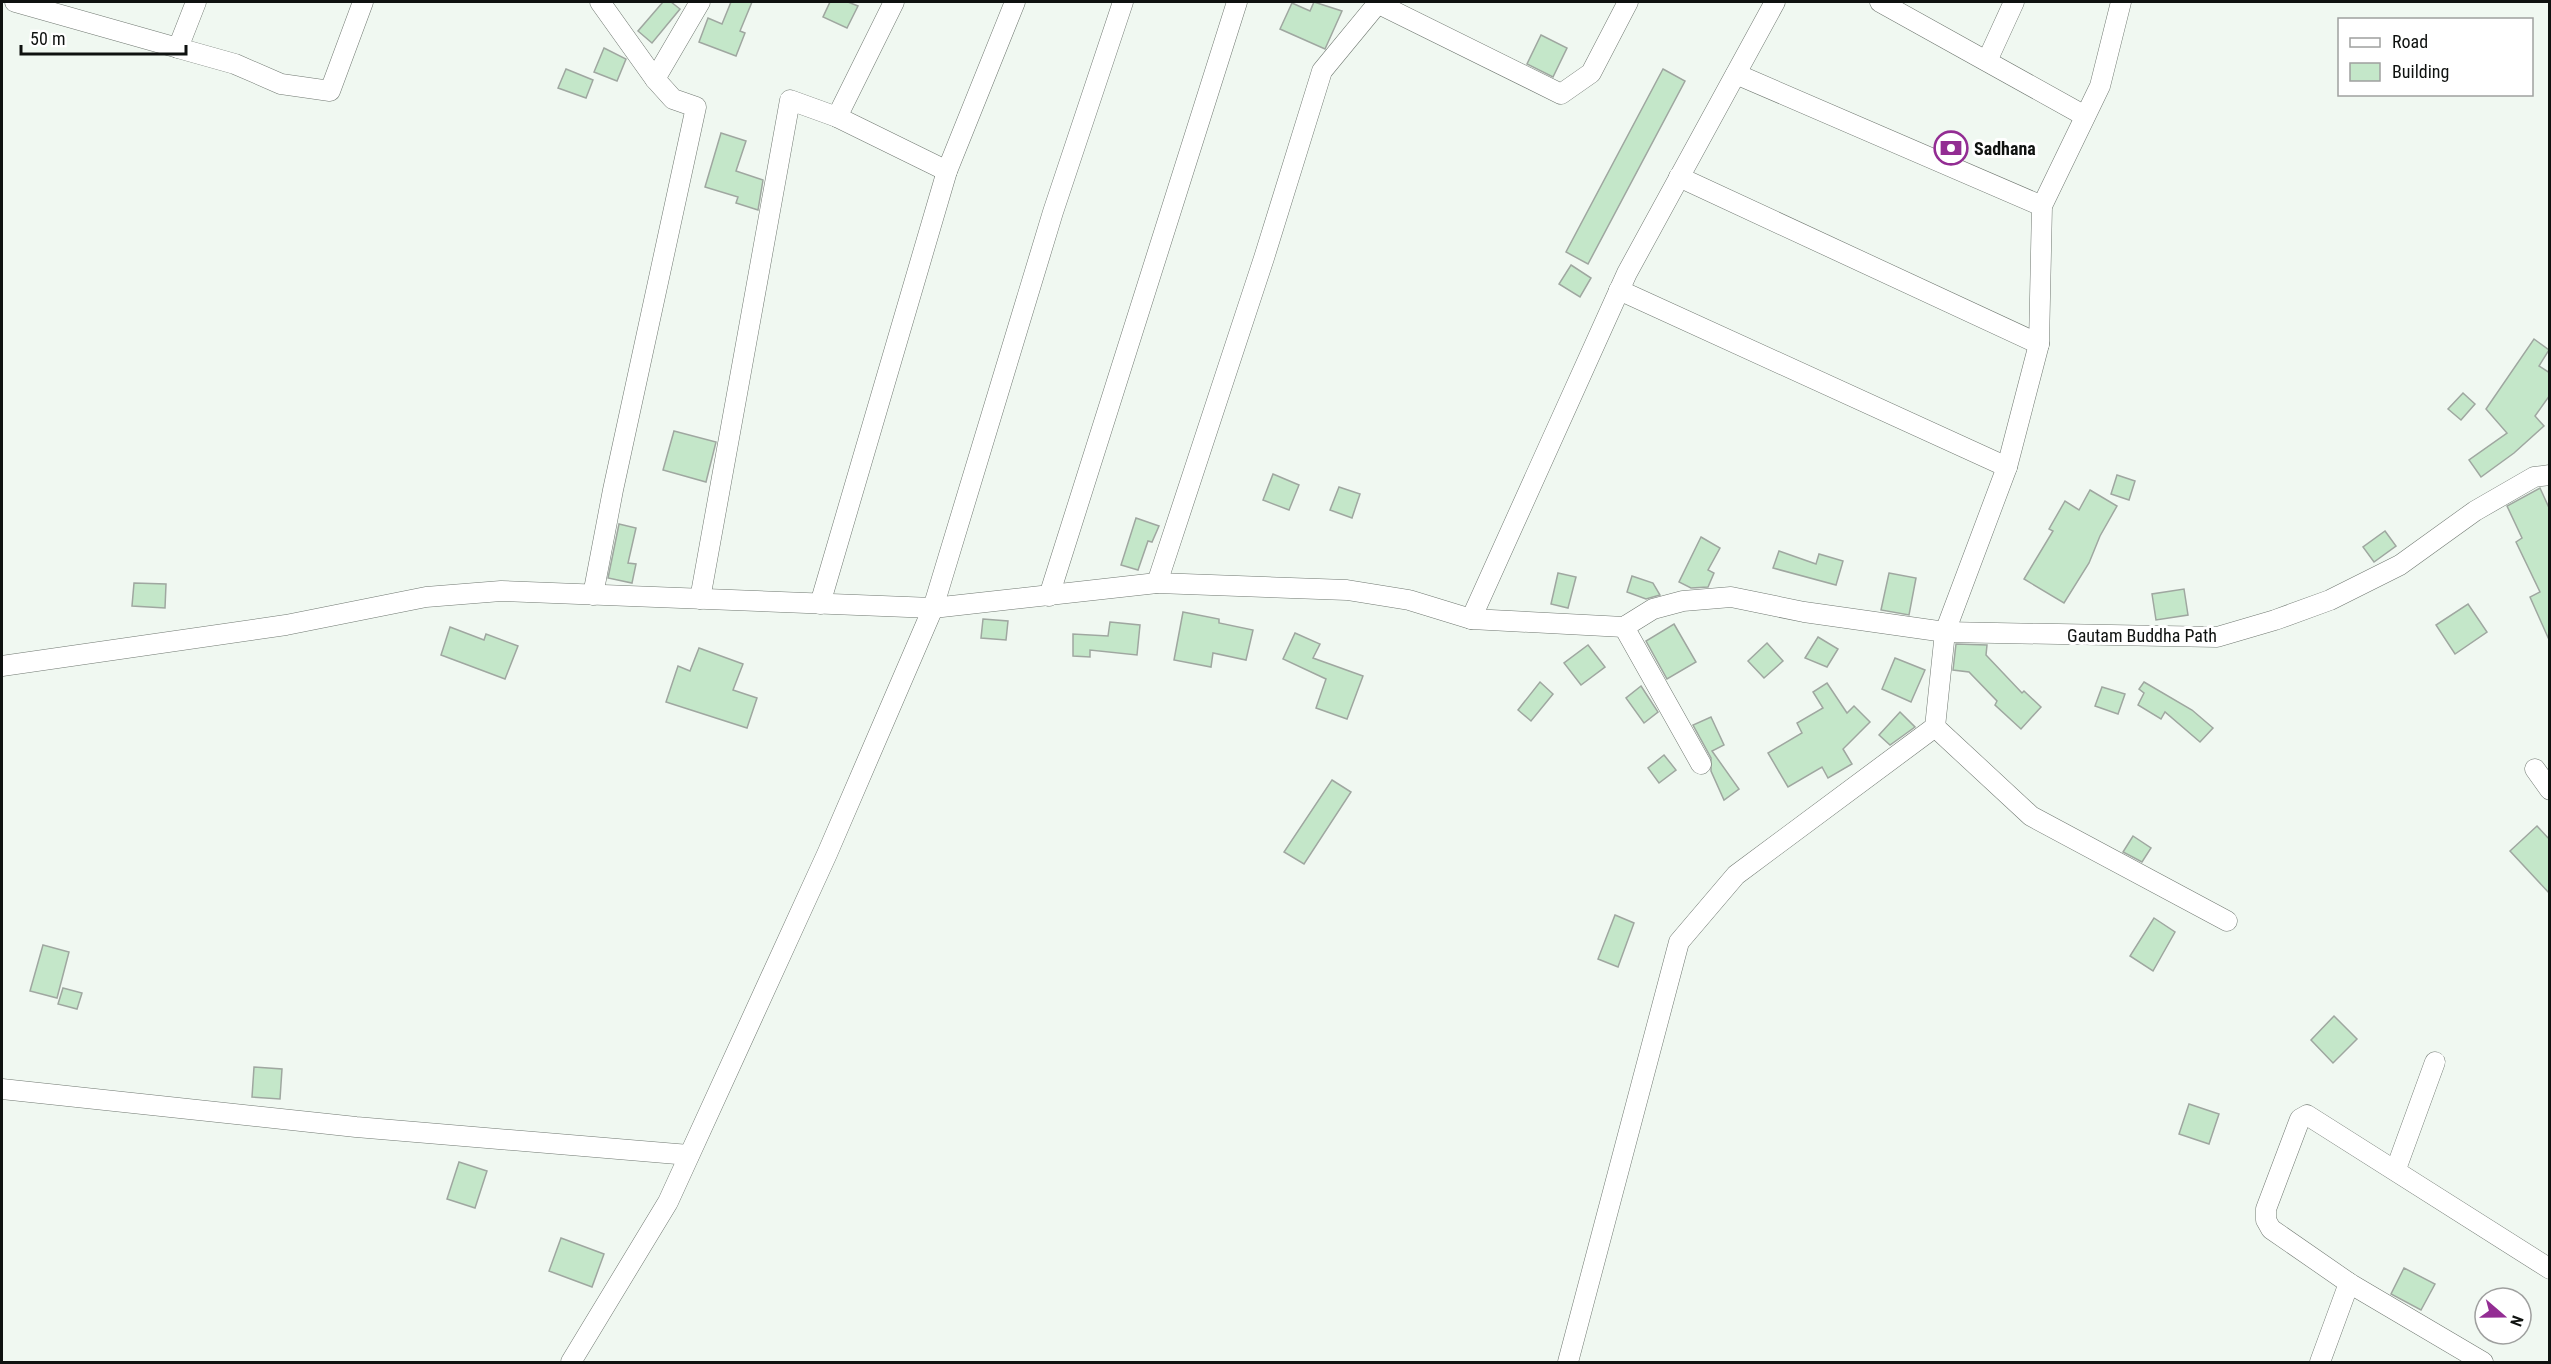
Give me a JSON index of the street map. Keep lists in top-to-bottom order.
{
  "streets": {
    "street": ["Gautam Buddha Path"]
  },
  "places": {
    "bank": ["Sadhana"]
  },
  "legend": ["Road", "Building"],
  "scale_bar": "50 m",
  "north": "right"
}
